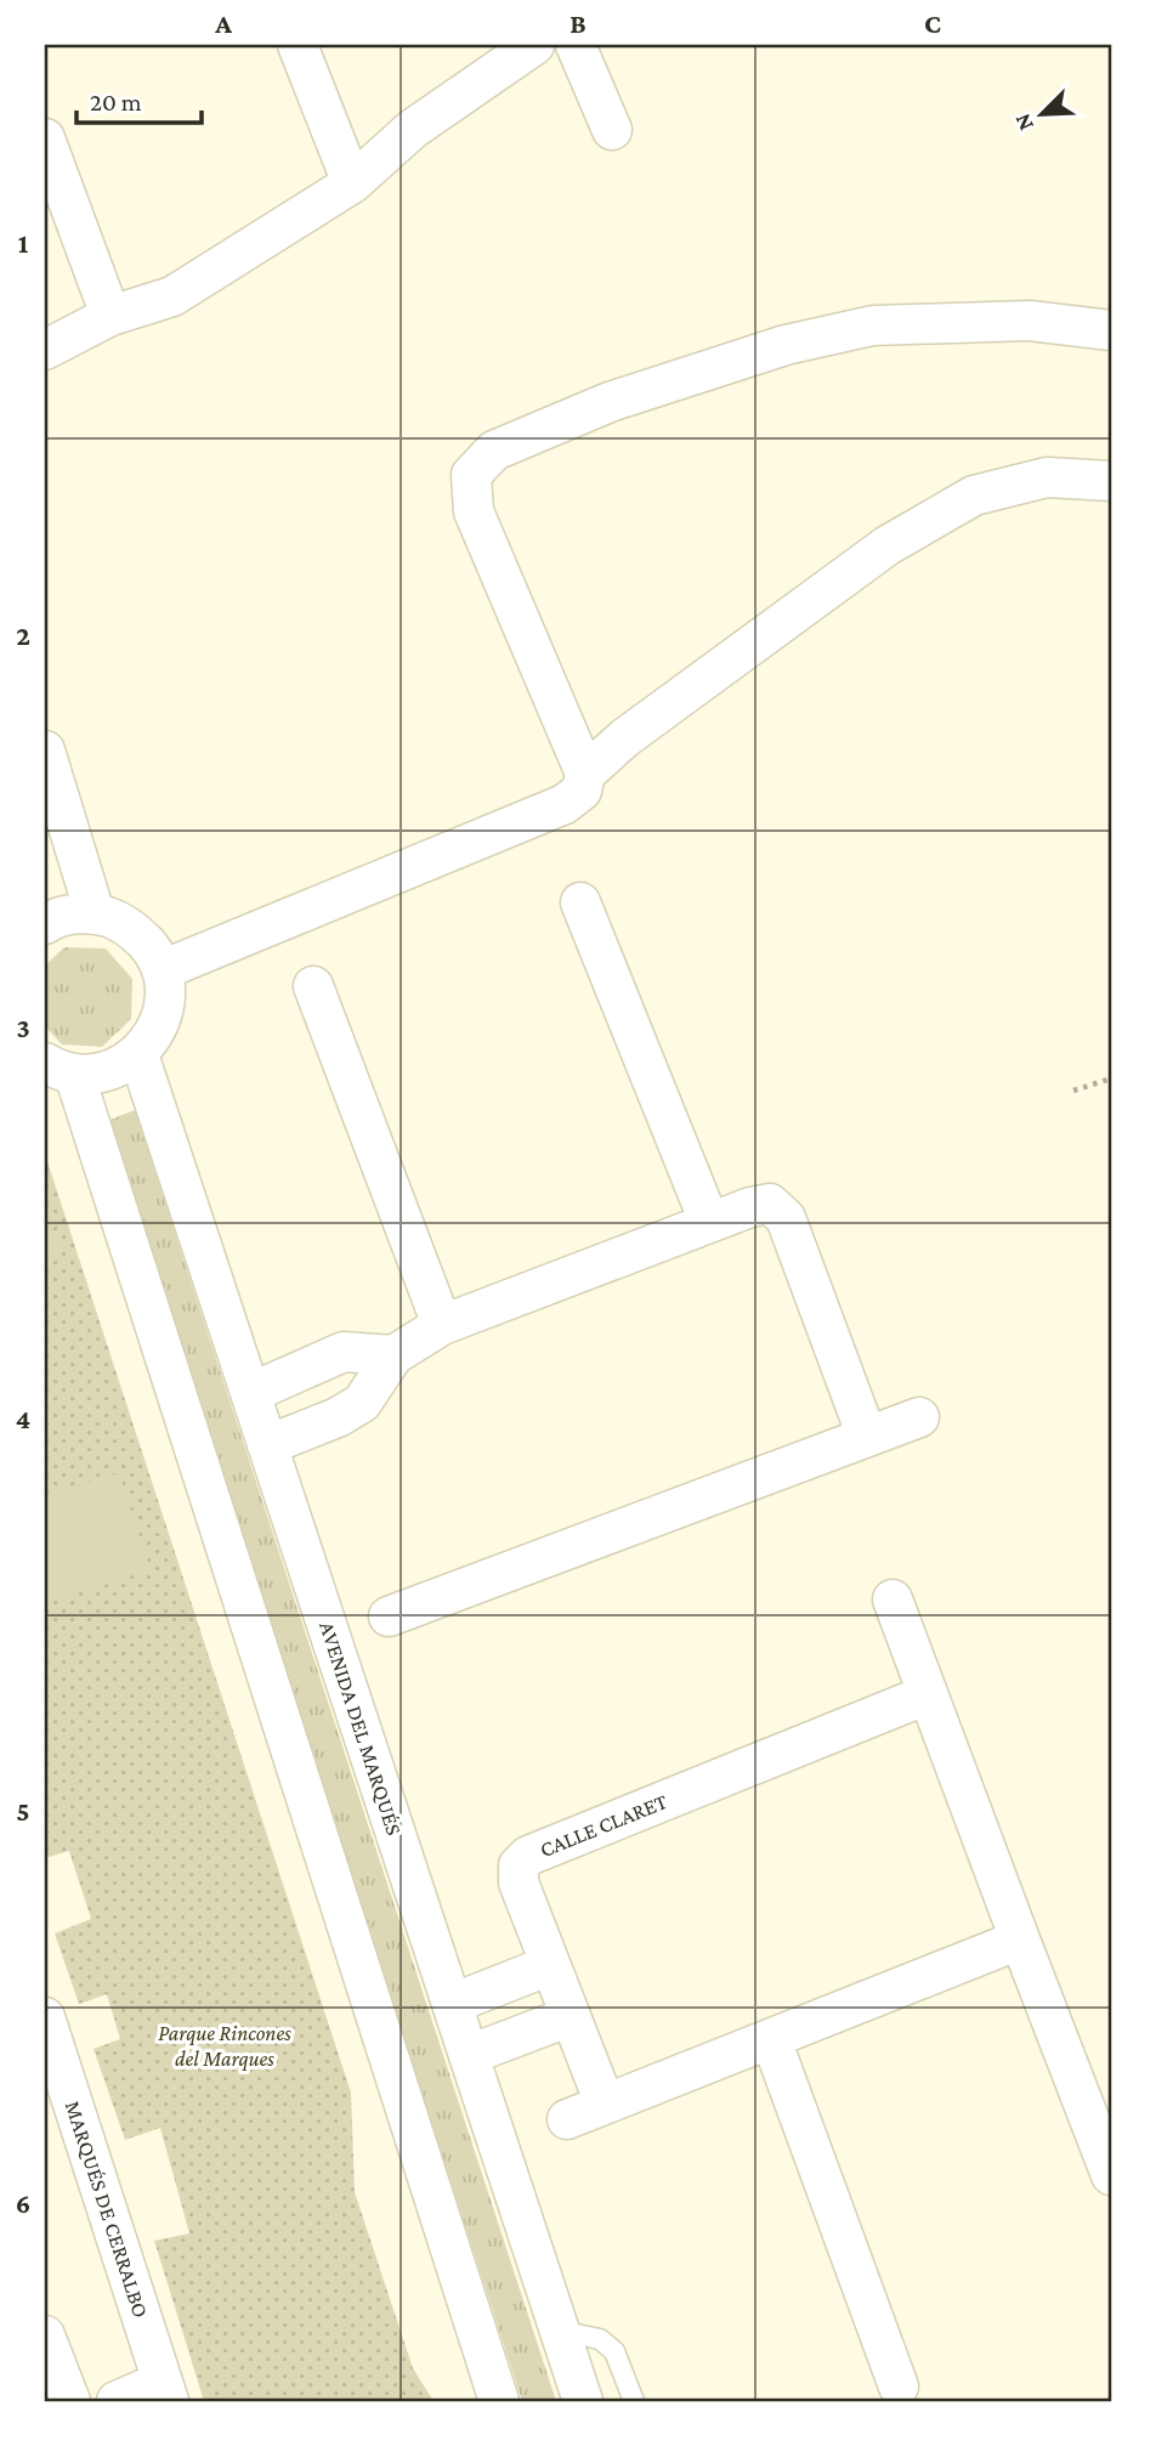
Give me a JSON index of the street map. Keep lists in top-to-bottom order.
{
  "streets": {
    "street": ["AVENIDA DEL MARQUÉS", "CALLE CLARET", "MARQUÉS DE CERRALBO"]
  },
  "parks": ["Parque Rincones del Marques"],
  "scale_bar": "20 m",
  "north": "bottom left",
  "grid": {
    "columns": ["A", "B", "C"],
    "rows": [
      "1",
      "2",
      "3",
      "4",
      "5",
      "6"
    ]
  }
}
